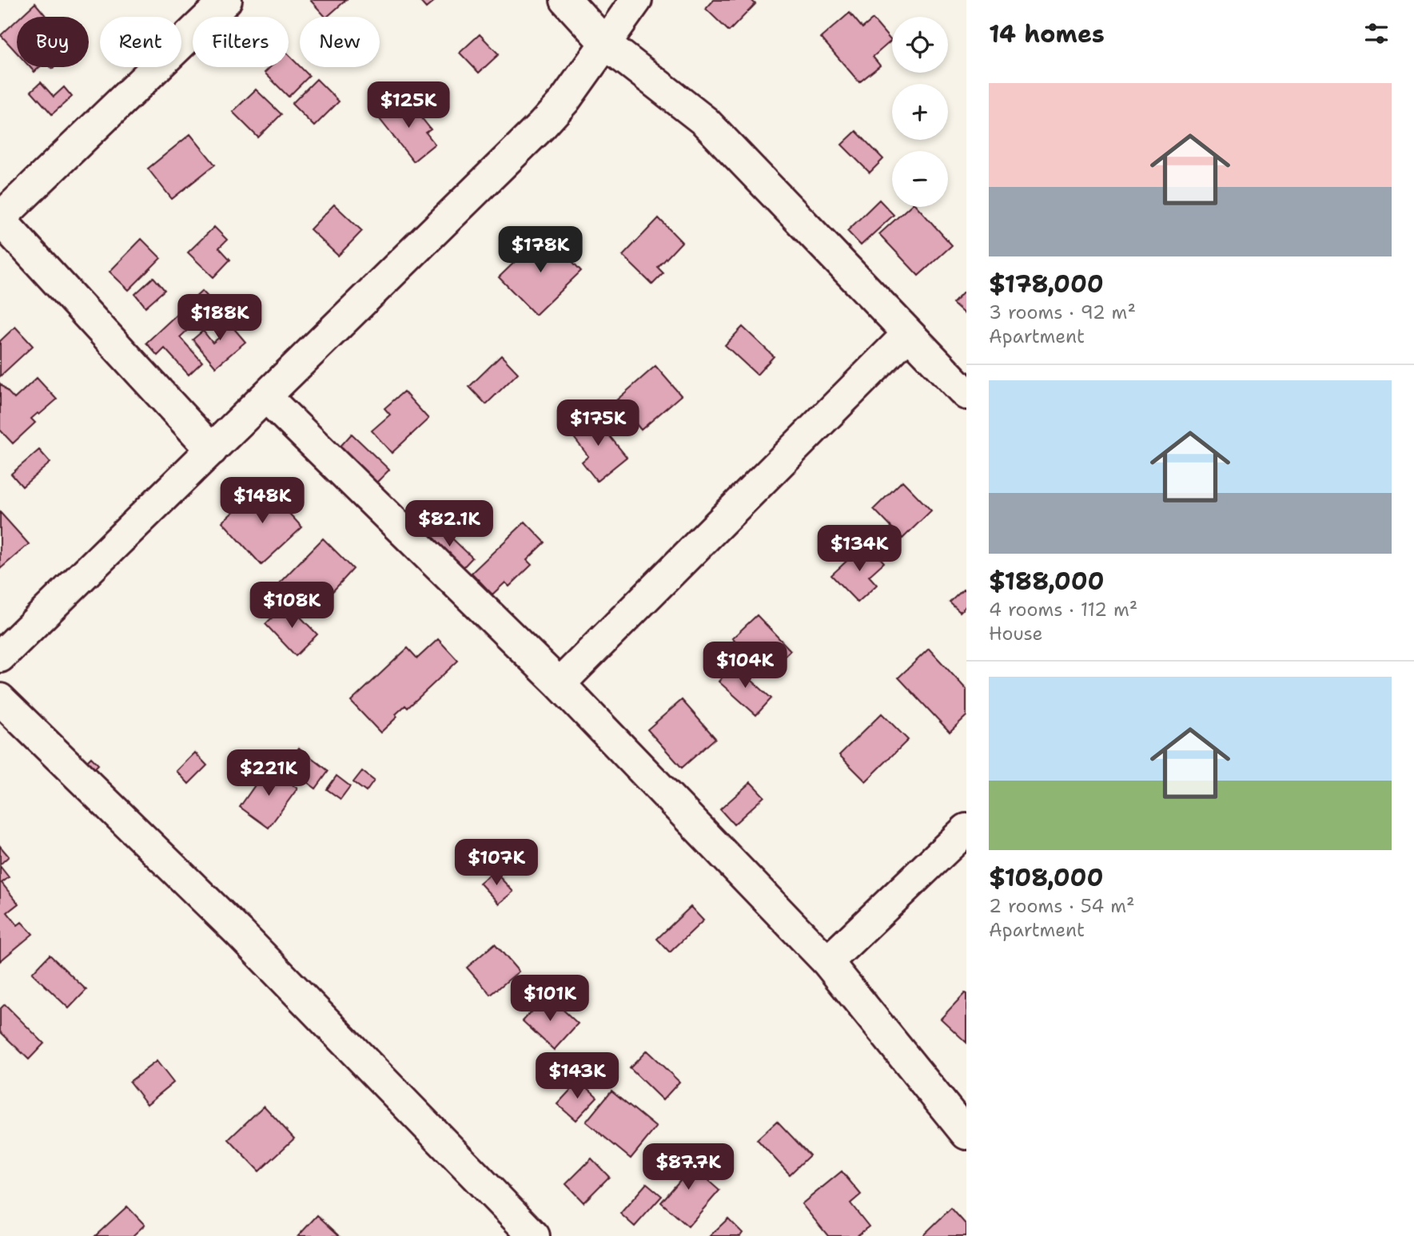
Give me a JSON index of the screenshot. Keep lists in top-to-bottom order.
{
  "page": {
    "heading": "14 homes",
    "map_buttons": ["+", "−"],
    "chip": [
      "Buy",
      "Rent",
      "Filters",
      "New"
    ],
    "list": [
      {
        "name": "$178,000",
        "note": "3 rooms · 92 m² · Apartment"
      },
      {
        "name": "$188,000",
        "note": "4 rooms · 112 m² · House"
      },
      {
        "name": "$108,000",
        "note": "2 rooms · 54 m² · Apartment"
      }
    ],
    "price": [
      "$125K",
      "$178K",
      "$188K",
      "$175K",
      "$148K",
      "$82.1K",
      "$134K",
      "$108K",
      "$104K",
      "$221K",
      "$107K",
      "$101K",
      "$143K",
      "$87.7K"
    ]
  }
}
